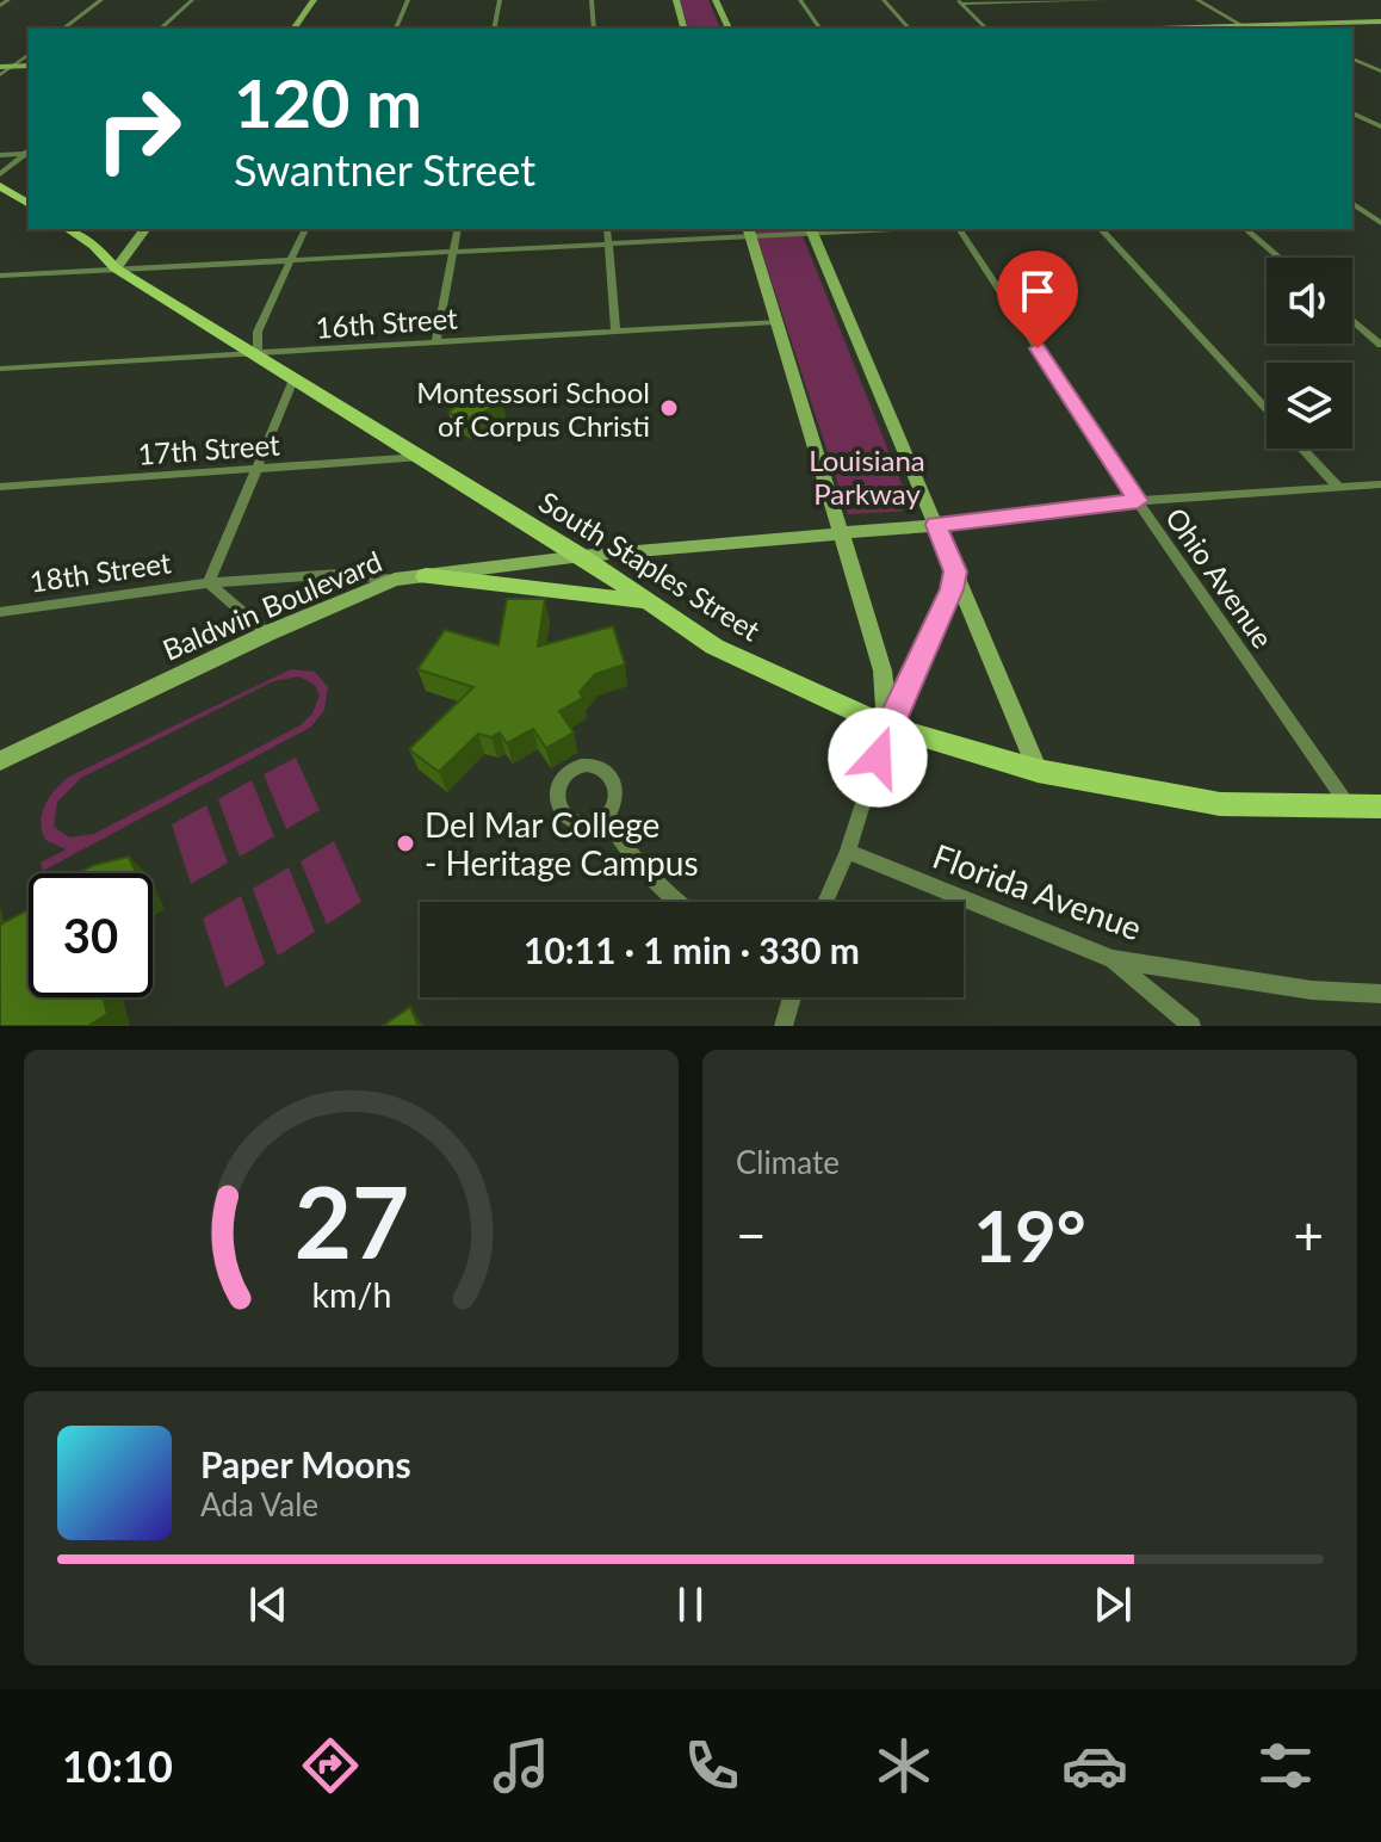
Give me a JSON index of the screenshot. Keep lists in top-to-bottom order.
{
  "streets": {
    "main road": ["South Staples Street", "Baldwin Boulevard"],
    "street": [
      "16th Street",
      "17th Street",
      "18th Street",
      "Ohio Avenue",
      "Florida Avenue"
    ]
  },
  "crossings": [
    ["16th Street", "South Staples Street"],
    ["17th Street", "South Staples Street"],
    ["South Staples Street", "Ohio Avenue"],
    ["South Staples Street", "Baldwin Boulevard"],
    ["18th Street", "Baldwin Boulevard"]
  ],
  "parks": ["Louisiana Parkway"],
  "places": ["Montessori School of Corpus Christi", "Del Mar College - Heritage Campus"],
  "page": {
    "turn": ["120 m", "Swantner Street"],
    "limit": "30",
    "trip": "10:11 · 1 min · 330 m",
    "tile": "Climate",
    "heat": ["−", "19°", "+"],
    "song": ["Paper Moons", "Ada Vale"],
    "tabs": "10:10",
    "gauge": ["27", "km/h"]
  }
}
